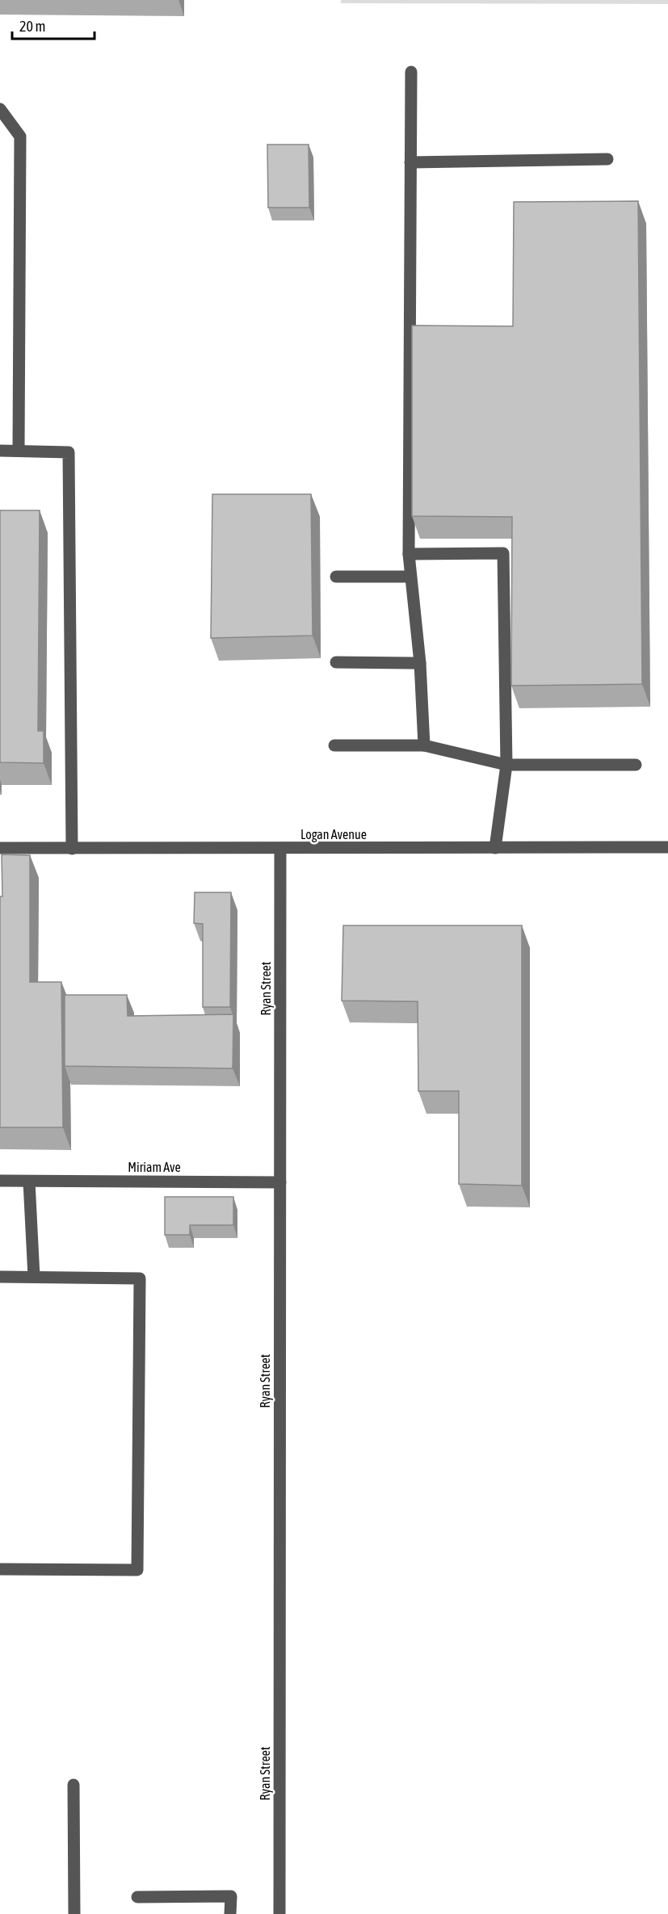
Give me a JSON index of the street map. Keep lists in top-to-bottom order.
{
  "streets": {
    "street": ["Logan Avenue", "Ryan Street", "Miriam Ave"]
  },
  "crossings": [
    ["Logan Avenue", "Ryan Street"],
    ["Ryan Street", "Miriam Ave"]
  ],
  "scale_bar": "20 m"
}
